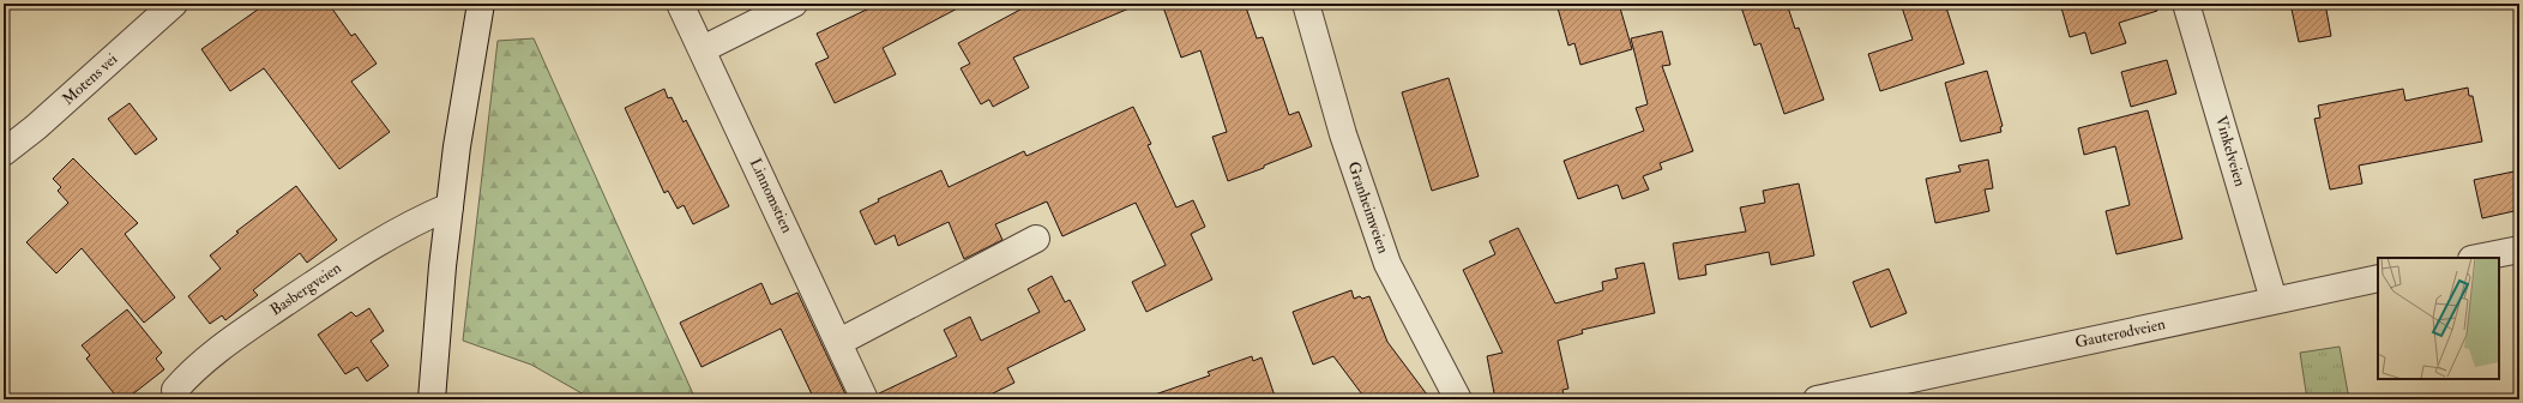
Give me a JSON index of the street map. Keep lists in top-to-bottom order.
{
  "streets": {
    "street": [
      "Motens vei",
      "Vinkelveien",
      "Linnomstien",
      "Granheimveien",
      "Basbergveien",
      "Gauterødveien"
    ]
  },
  "crossings": [
    ["Vinkelveien", "Gauterødveien"]
  ]
}
